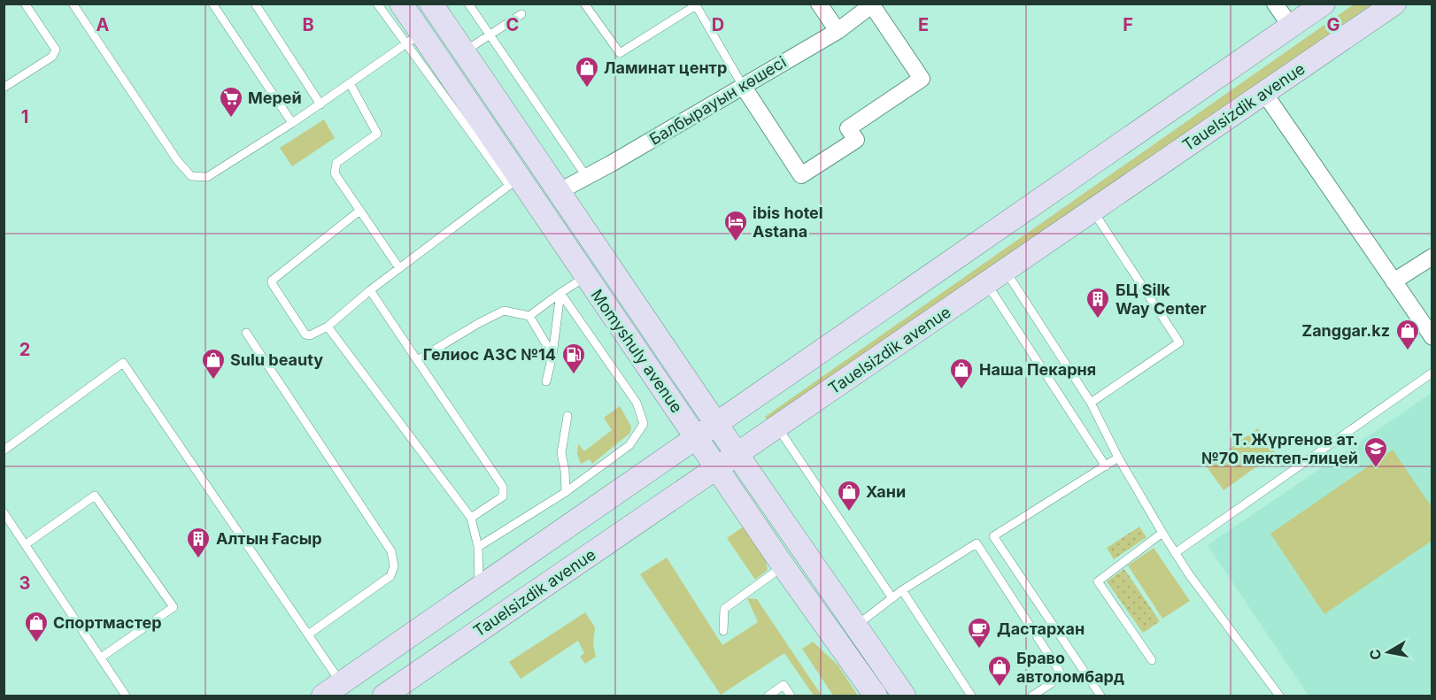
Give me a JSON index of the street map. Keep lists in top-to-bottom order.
{
  "streets": {
    "main road": ["Tauelsizdik avenue", "Momyshuly avenue"],
    "street": ["Балбырауын көшесі"]
  },
  "crossings": [
    ["Балбырауын көшесі", "Momyshuly avenue"],
    ["Tauelsizdik avenue", "Momyshuly avenue"]
  ],
  "places": {
    "shop": [
      "Ламинат центр",
      "Zanggar.kz",
      "Sulu beauty",
      "Наша Пекарня",
      "Хани",
      "Спортмастер",
      "Браво автоломбард"
    ],
    "supermarket": ["Мерей"],
    "hotel": ["ibis hotel Astana"],
    "building": ["БЦ Silk Way Center", "Алтын Ғасыр"],
    "fuel station": ["Гелиос АЗС №14"],
    "school or university": ["Т. Жүргенов ат. №70 мектеп-лицей"],
    "cafe": ["Дастархан"]
  },
  "north": "left",
  "grid": {
    "columns": [
      "A",
      "B",
      "C",
      "D",
      "E",
      "F",
      "G"
    ],
    "rows": ["1", "2", "3"]
  }
}
